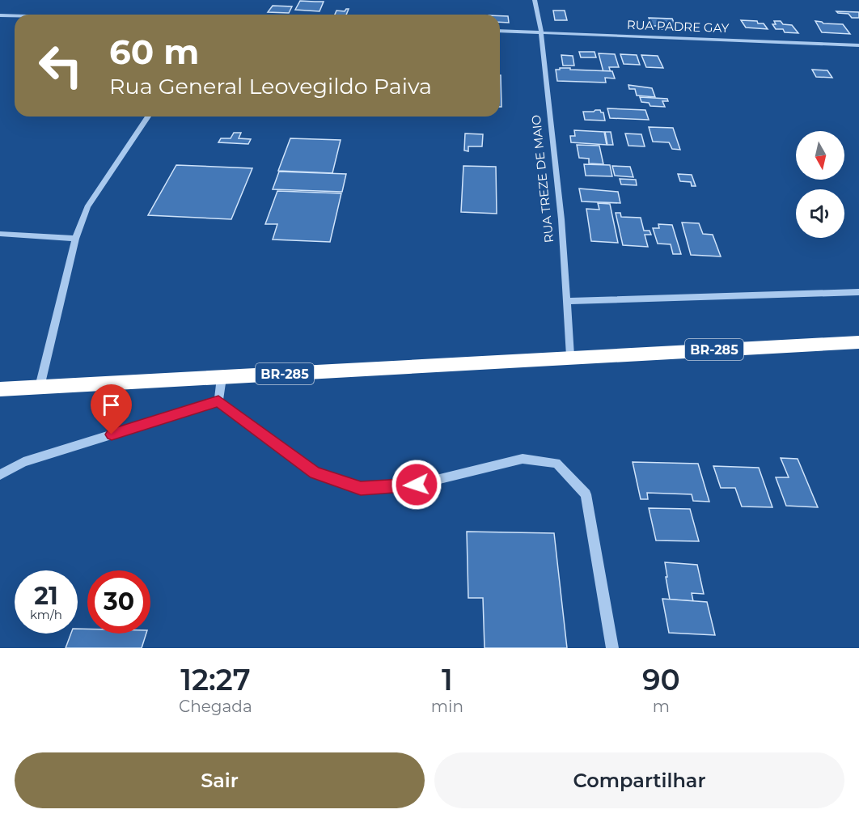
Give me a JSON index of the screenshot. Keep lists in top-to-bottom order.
{
  "streets": {
    "highway": ["BR-285"],
    "street": ["RUA PADRE GAY", "RUA TREZE DE MAIO"]
  },
  "crossings": [
    ["RUA PADRE GAY", "RUA TREZE DE MAIO"],
    ["RUA TREZE DE MAIO", "BR-285"]
  ],
  "north": "bottom",
  "page": {
    "turn": ["60 m", "Rua General Leovegildo Paiva"],
    "speed": "21 km/h",
    "limit": "30",
    "eta": [
      "12:27",
      "Chegada",
      "1",
      "min",
      "90",
      "m"
    ],
    "buttons": ["Sair", "Compartilhar"]
  }
}
